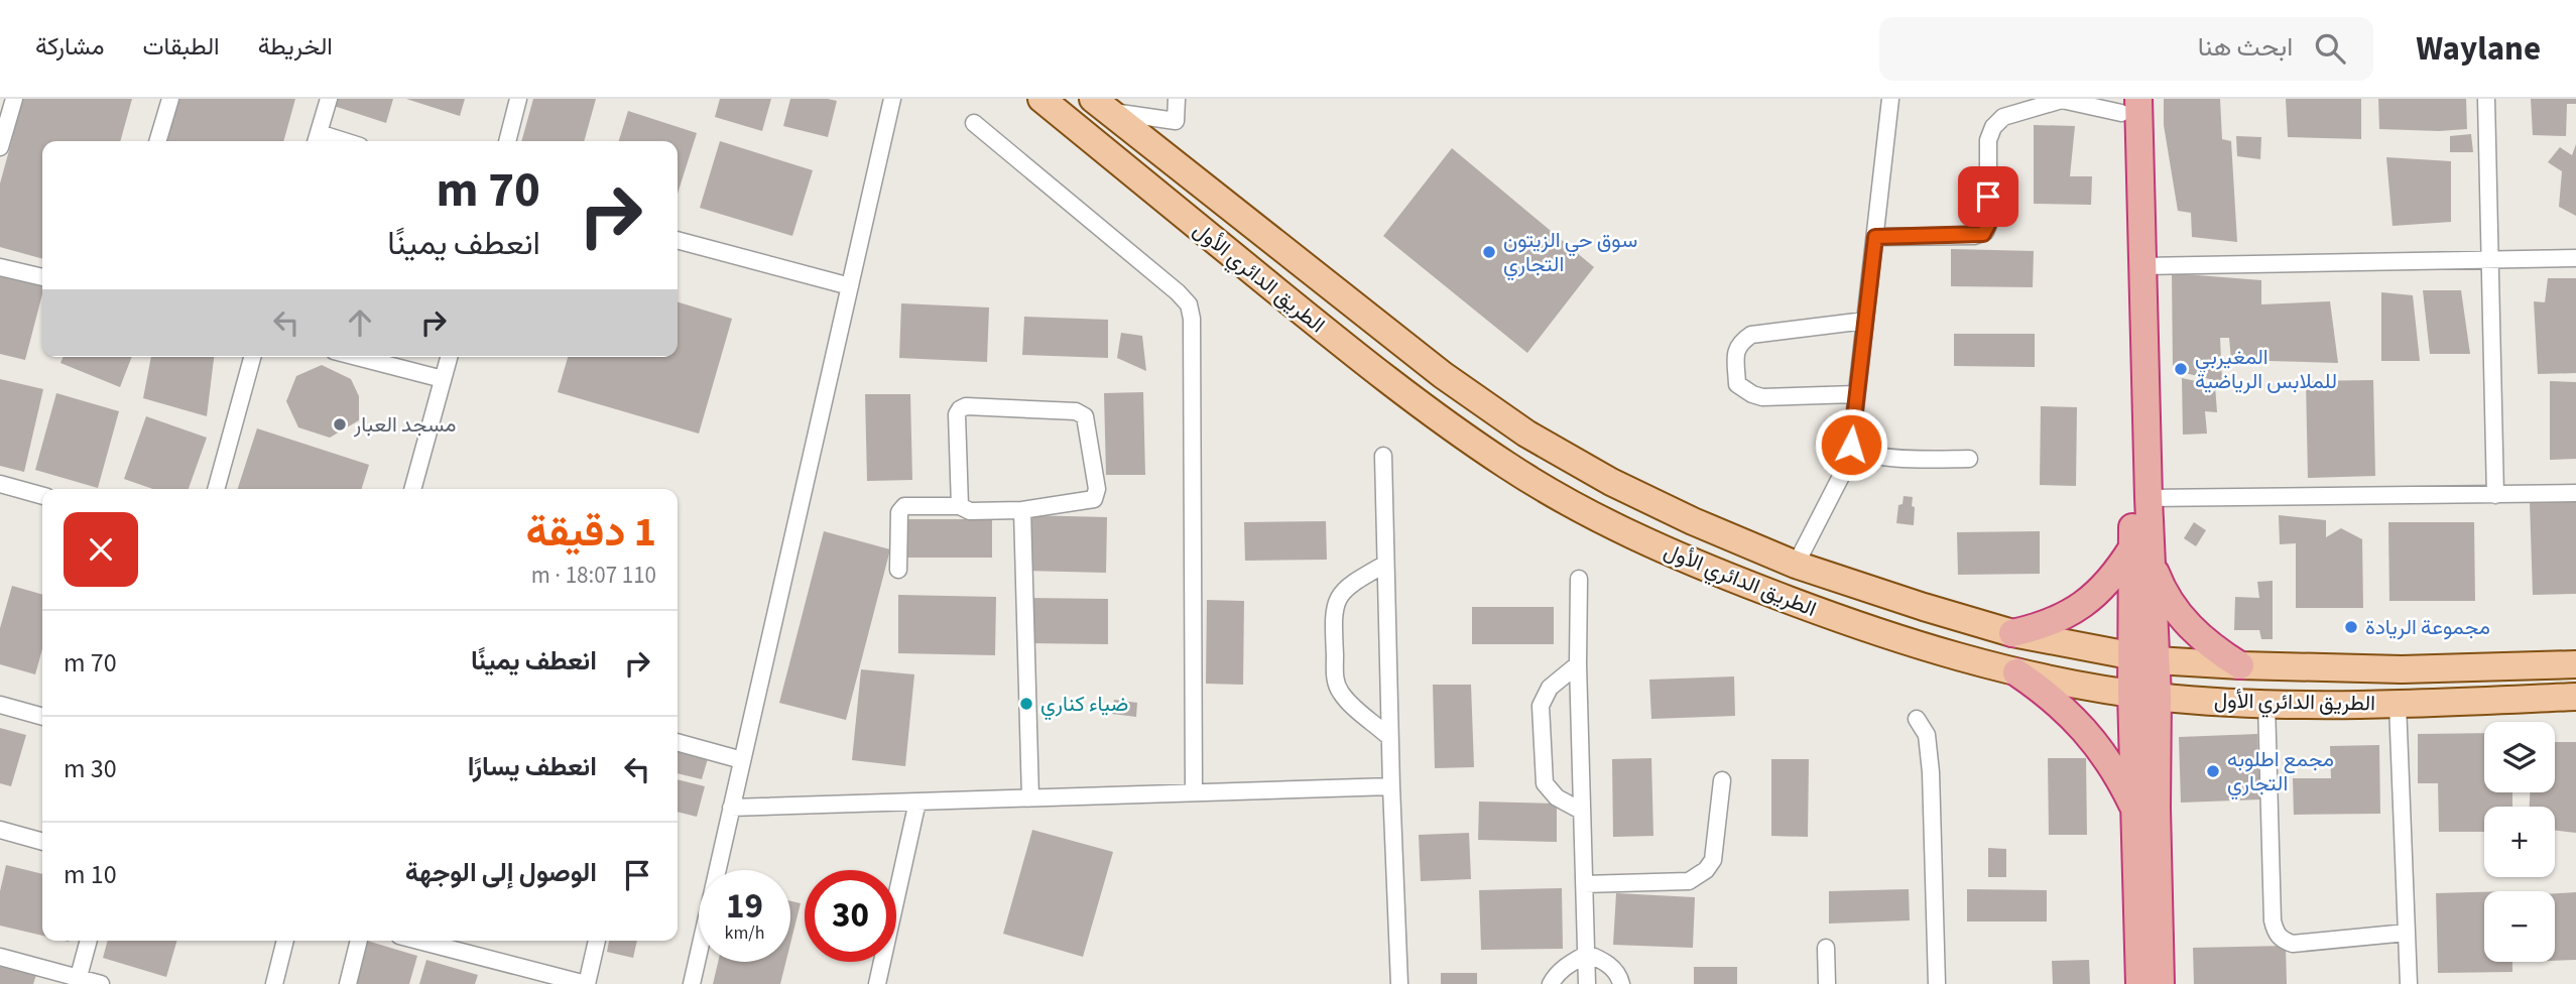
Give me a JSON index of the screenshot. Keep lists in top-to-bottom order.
{
  "streets": {
    "main road": ["الطريق الدائري الأول"]
  },
  "places": [
    "سوق حي الزيتون التجاري",
    "المغيربي للملابس الرياضية",
    "مسجد العبار",
    "مجموعة الريادة",
    "ضياء كناري",
    "مجمع اطلوبه التجاري"
  ],
  "page": {
    "header": "Waylane",
    "search": "ابحث هنا",
    "nav": ["الخريطة", "الطبقات", "مشاركة"],
    "turn": ["70 m", "انعطف يمينًا"],
    "heading": ["1 دقيقة", "110 m · 18:07"],
    "list": [
      {
        "name": "انعطف يمينًا",
        "value": "70 m"
      },
      {
        "name": "انعطف يسارًا",
        "value": "30 m"
      },
      {
        "name": "الوصول إلى الوجهة",
        "value": "10 m"
      }
    ],
    "map_buttons": ["+", "−"],
    "speed": "19 km/h",
    "limit": "30"
  }
}
